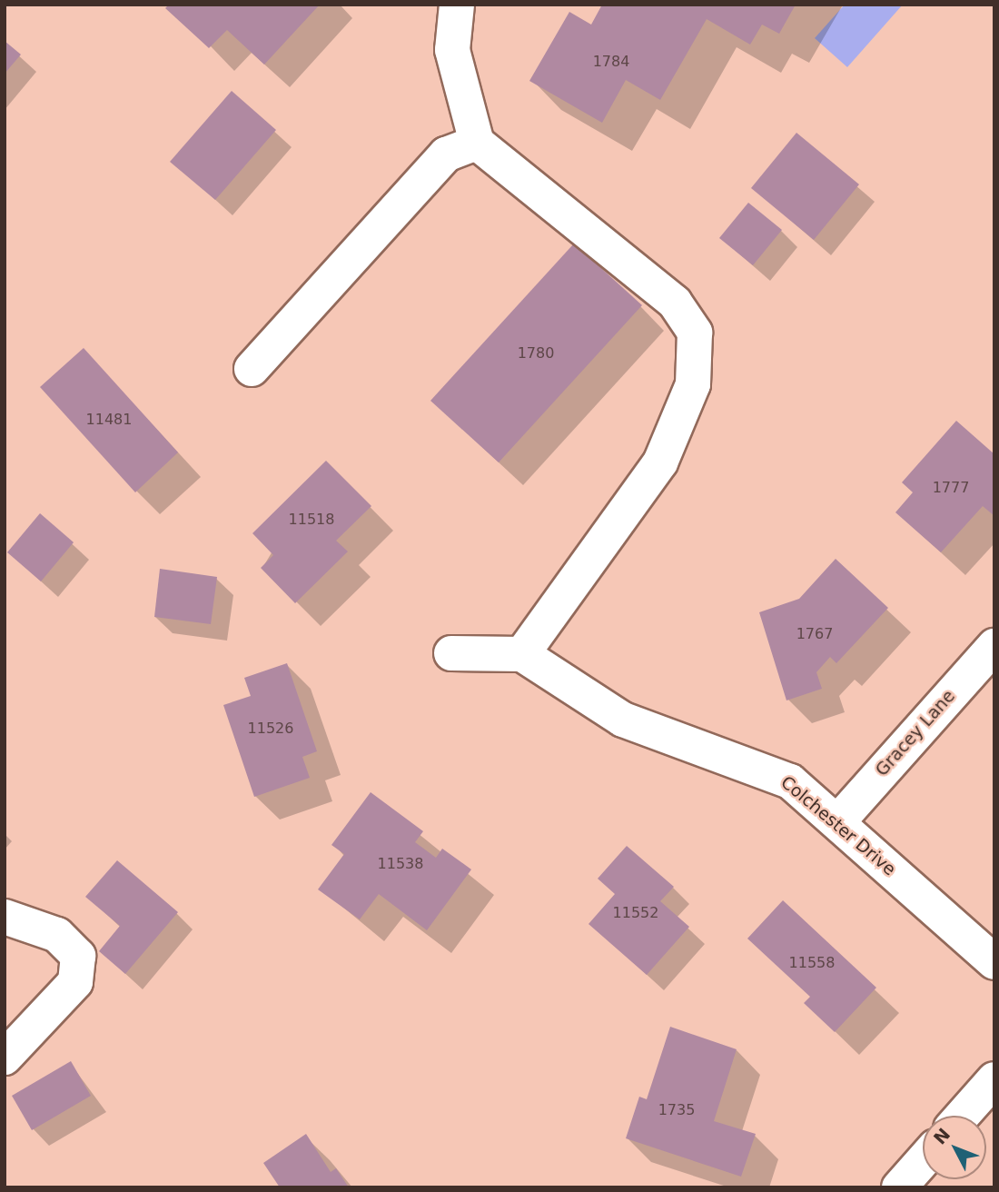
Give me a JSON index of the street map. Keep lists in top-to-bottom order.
{
  "streets": {
    "street": ["Gracey Lane", "Colchester Drive"]
  },
  "crossings": [
    ["Gracey Lane", "Colchester Drive"]
  ],
  "house_numbers": [
    "1784",
    "1780",
    "11481",
    "1777",
    "11518",
    "1767",
    "11526",
    "11538",
    "11552",
    "11558",
    "1735"
  ],
  "north": "top left"
}
